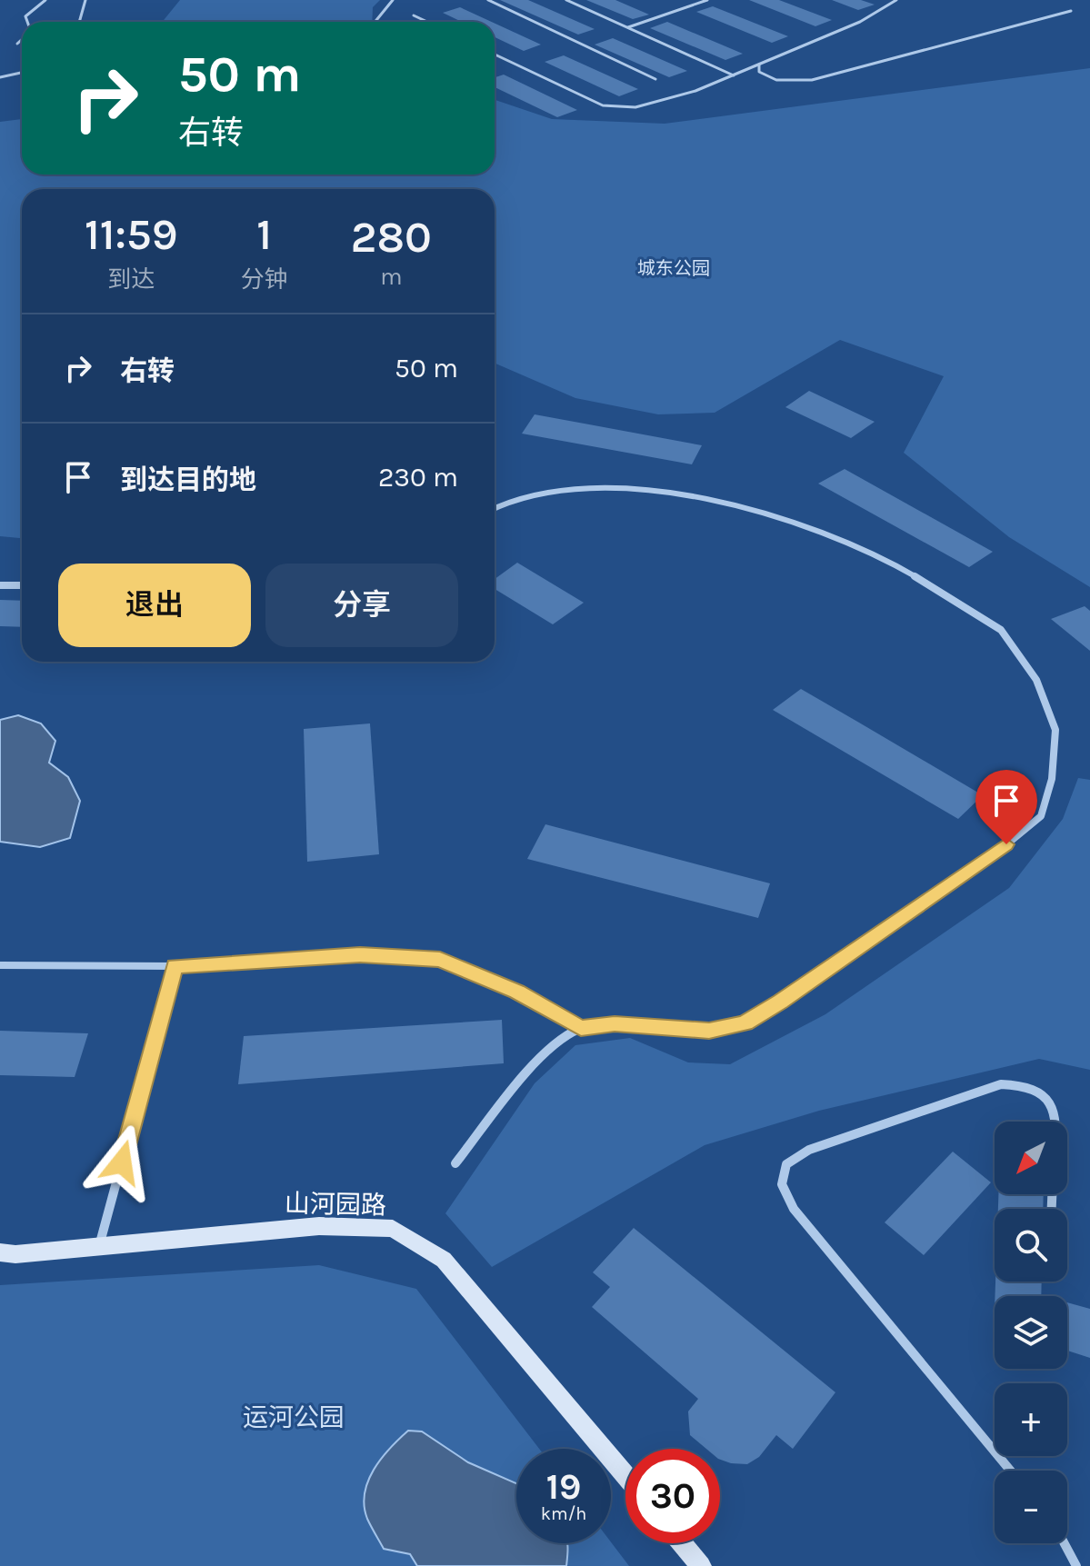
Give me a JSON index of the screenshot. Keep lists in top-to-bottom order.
{
  "streets": {
    "street": ["山河园路"]
  },
  "parks": ["城东公园", "运河公园"],
  "north": "bottom left",
  "page": {
    "turn": ["50 m", "右转"],
    "eta": [
      "11:59",
      "到达",
      "1",
      "分钟",
      "280",
      "m"
    ],
    "list": [
      {
        "name": "右转",
        "value": "50 m"
      },
      {
        "name": "到达目的地",
        "value": "230 m"
      }
    ],
    "buttons": ["退出", "分享"],
    "map_buttons": ["+", "−"],
    "speed": "19 km/h",
    "limit": "30"
  }
}
